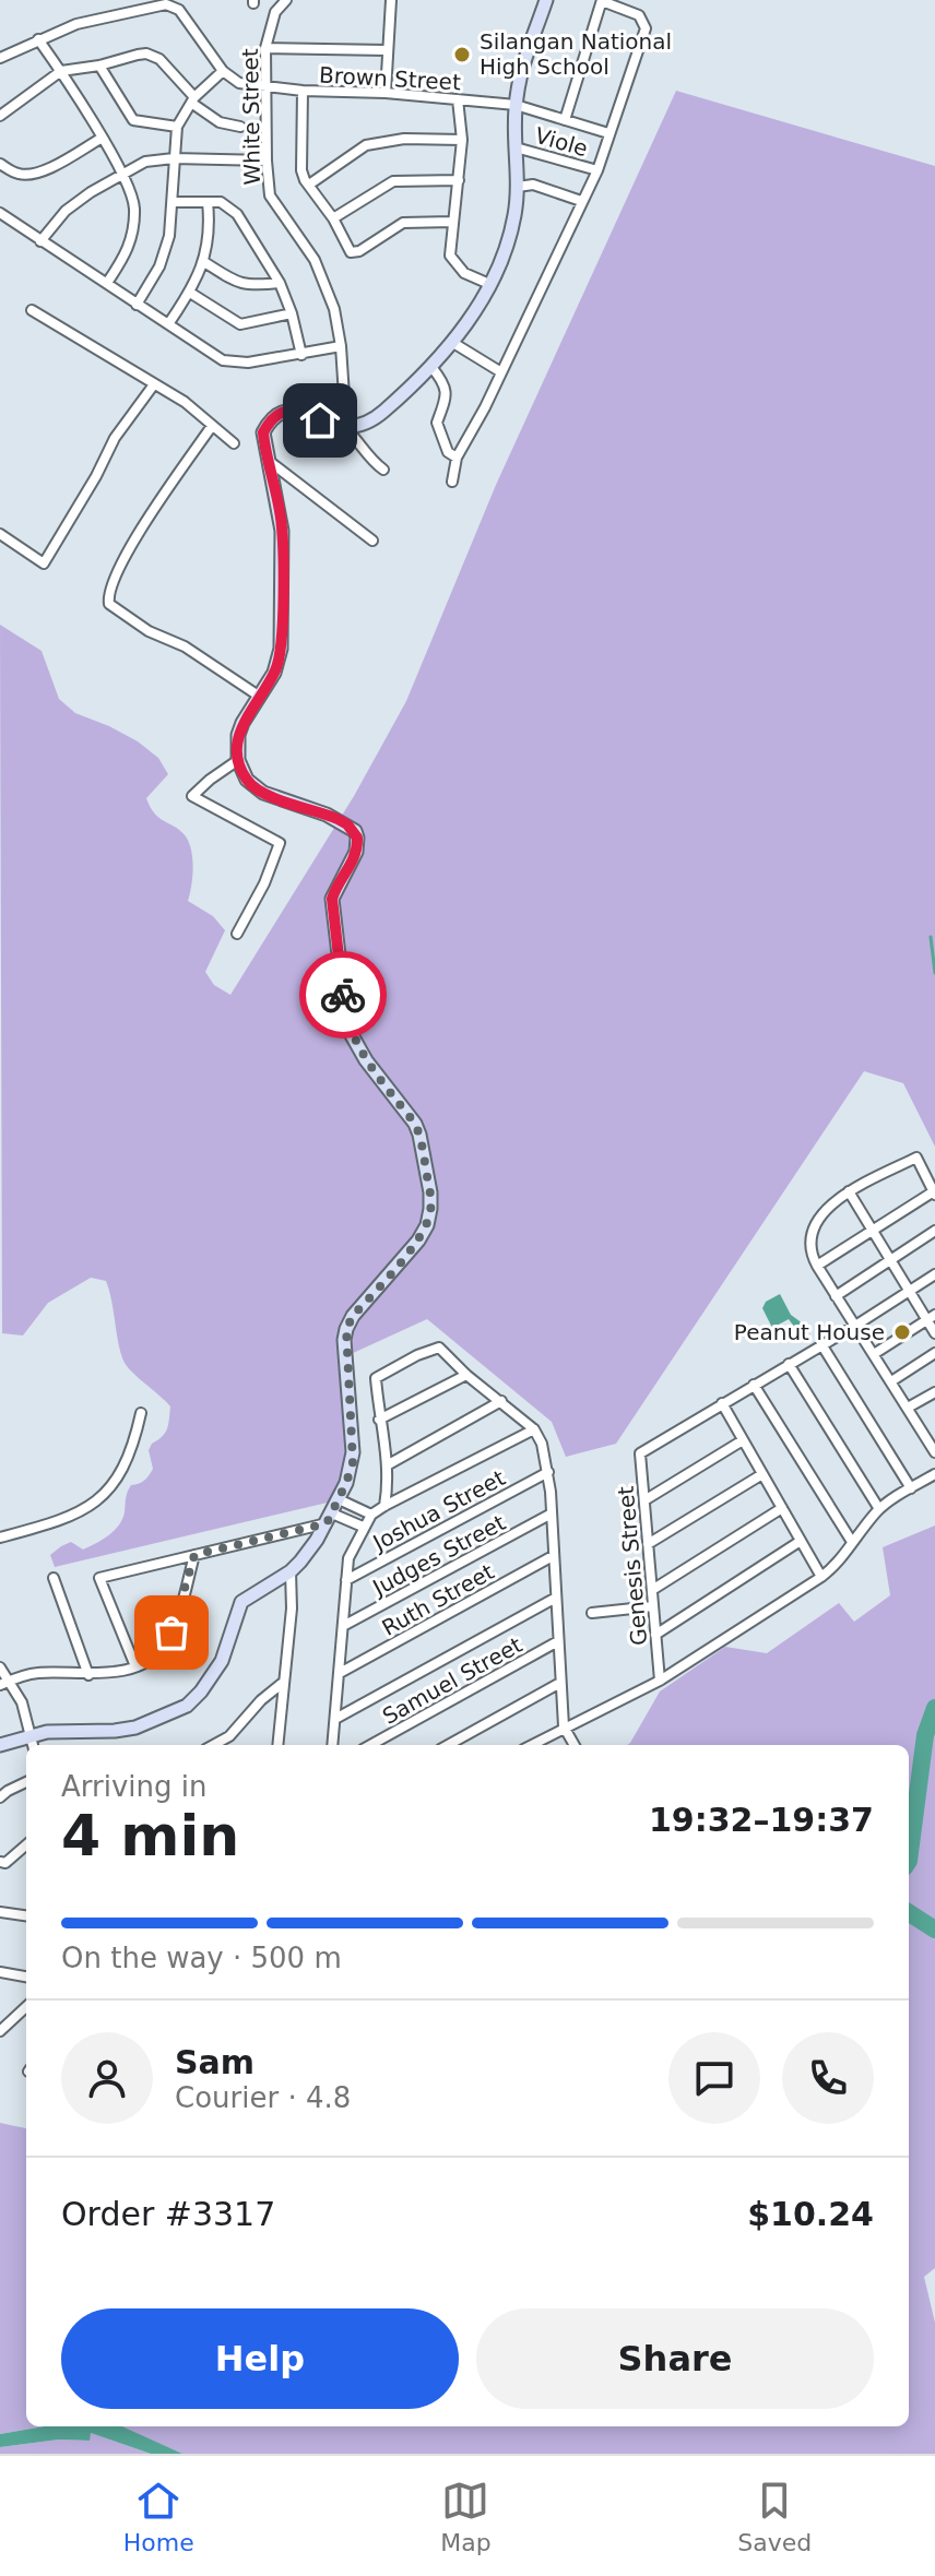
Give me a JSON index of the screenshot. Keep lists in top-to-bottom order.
{
  "streets": {
    "street": [
      "Brown Street",
      "White Street",
      "Viole",
      "Joshua Street",
      "Judges Street",
      "Genesis Street",
      "Ruth Street",
      "Samuel Street"
    ]
  },
  "crossings": [
    ["Brown Street", "White Street"]
  ],
  "places": ["Silangan National High School", "Peanut House"],
  "page": {
    "heading": ["4 min", "Arriving in", "19:32–19:37"],
    "panel": [
      "Sam",
      "Courier · 4.8",
      "Order #3317",
      "$10.24"
    ],
    "bar": "On the way · 500 m",
    "buttons": ["Help", "Share"],
    "tabs": ["Home", "Map", "Saved"]
  }
}
